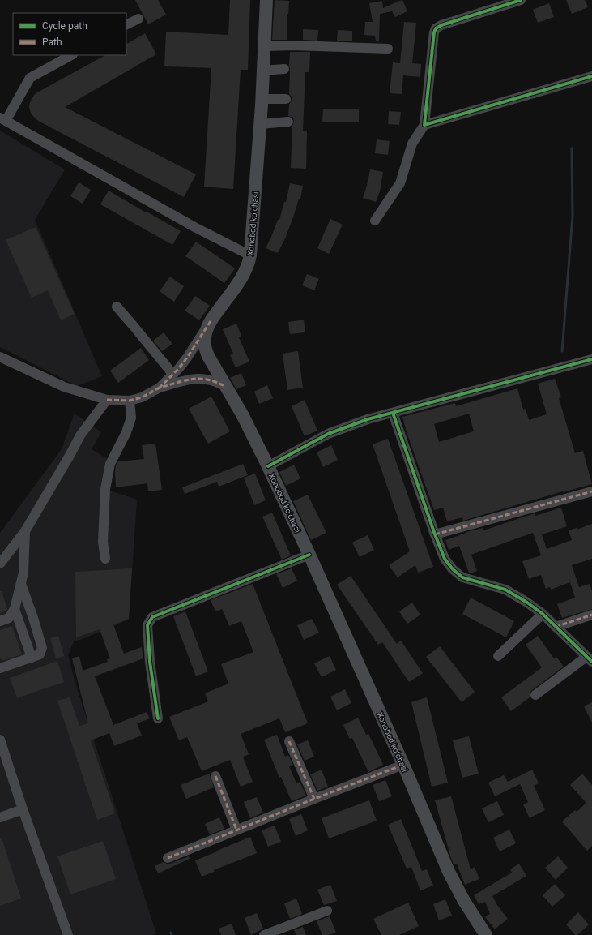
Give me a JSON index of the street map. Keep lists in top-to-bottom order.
{
  "streets": {
    "main road": ["Xonobod koʻchasi"]
  },
  "legend": ["Cycle path", "Path"]
}
